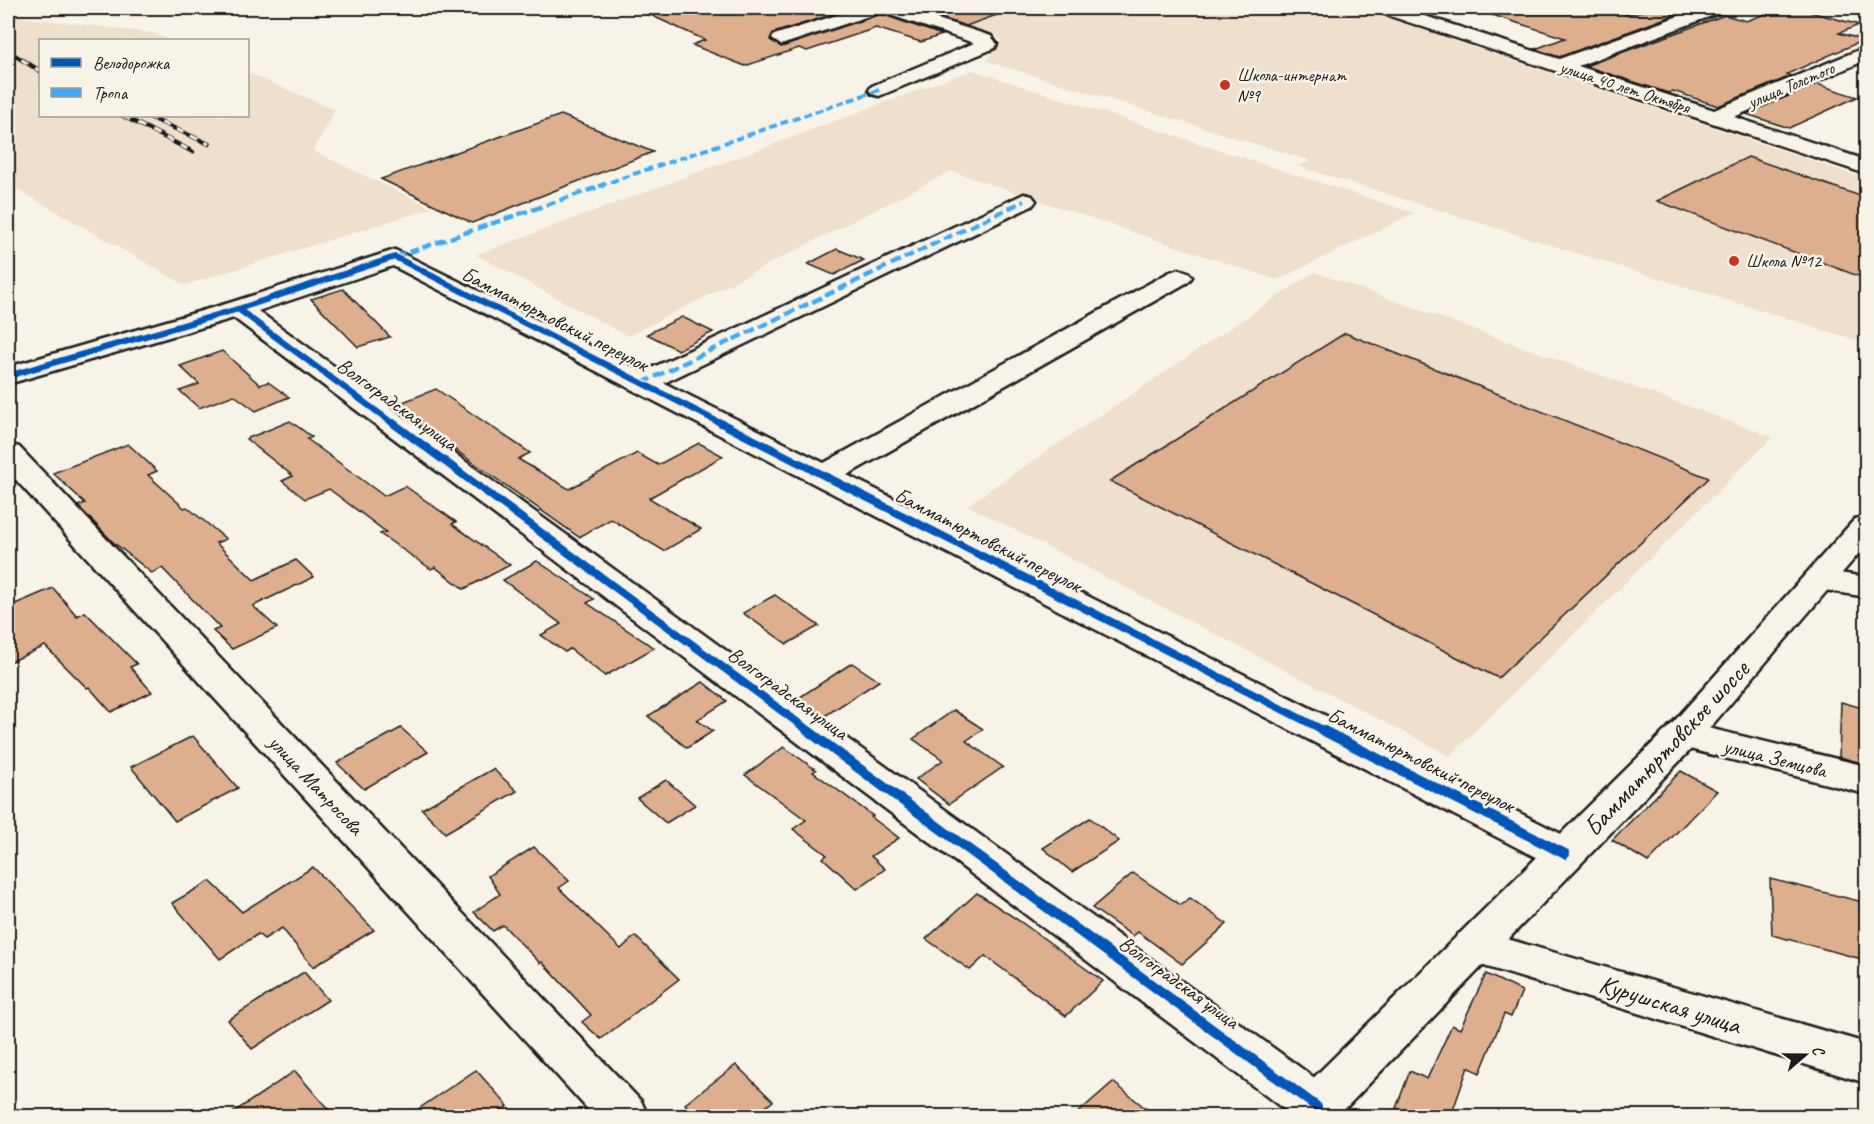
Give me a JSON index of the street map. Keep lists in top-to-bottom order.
{
  "streets": {
    "street": [
      "улица Толстого",
      "улица 40 лет Октября",
      "Бамматюртовский переулок",
      "Волгоградская улица",
      "Бамматюртовское шоссе",
      "улица Земцова",
      "улица Матросова",
      "Курушская улица"
    ]
  },
  "crossings": [
    ["улица Толстого", "улица 40 лет Октября"],
    ["Бамматюртовский переулок", "Волгоградская улица"],
    ["Бамматюртовский переулок", "Бамматюртовское шоссе"],
    ["Волгоградская улица", "Бамматюртовское шоссе"],
    ["Бамматюртовское шоссе", "улица Земцова"],
    ["Бамматюртовское шоссе", "Курушская улица"]
  ],
  "places": ["Школа-интернат №9", "Школа №12"],
  "legend": ["Велодорожка", "Тропа"],
  "north": "right"
}
